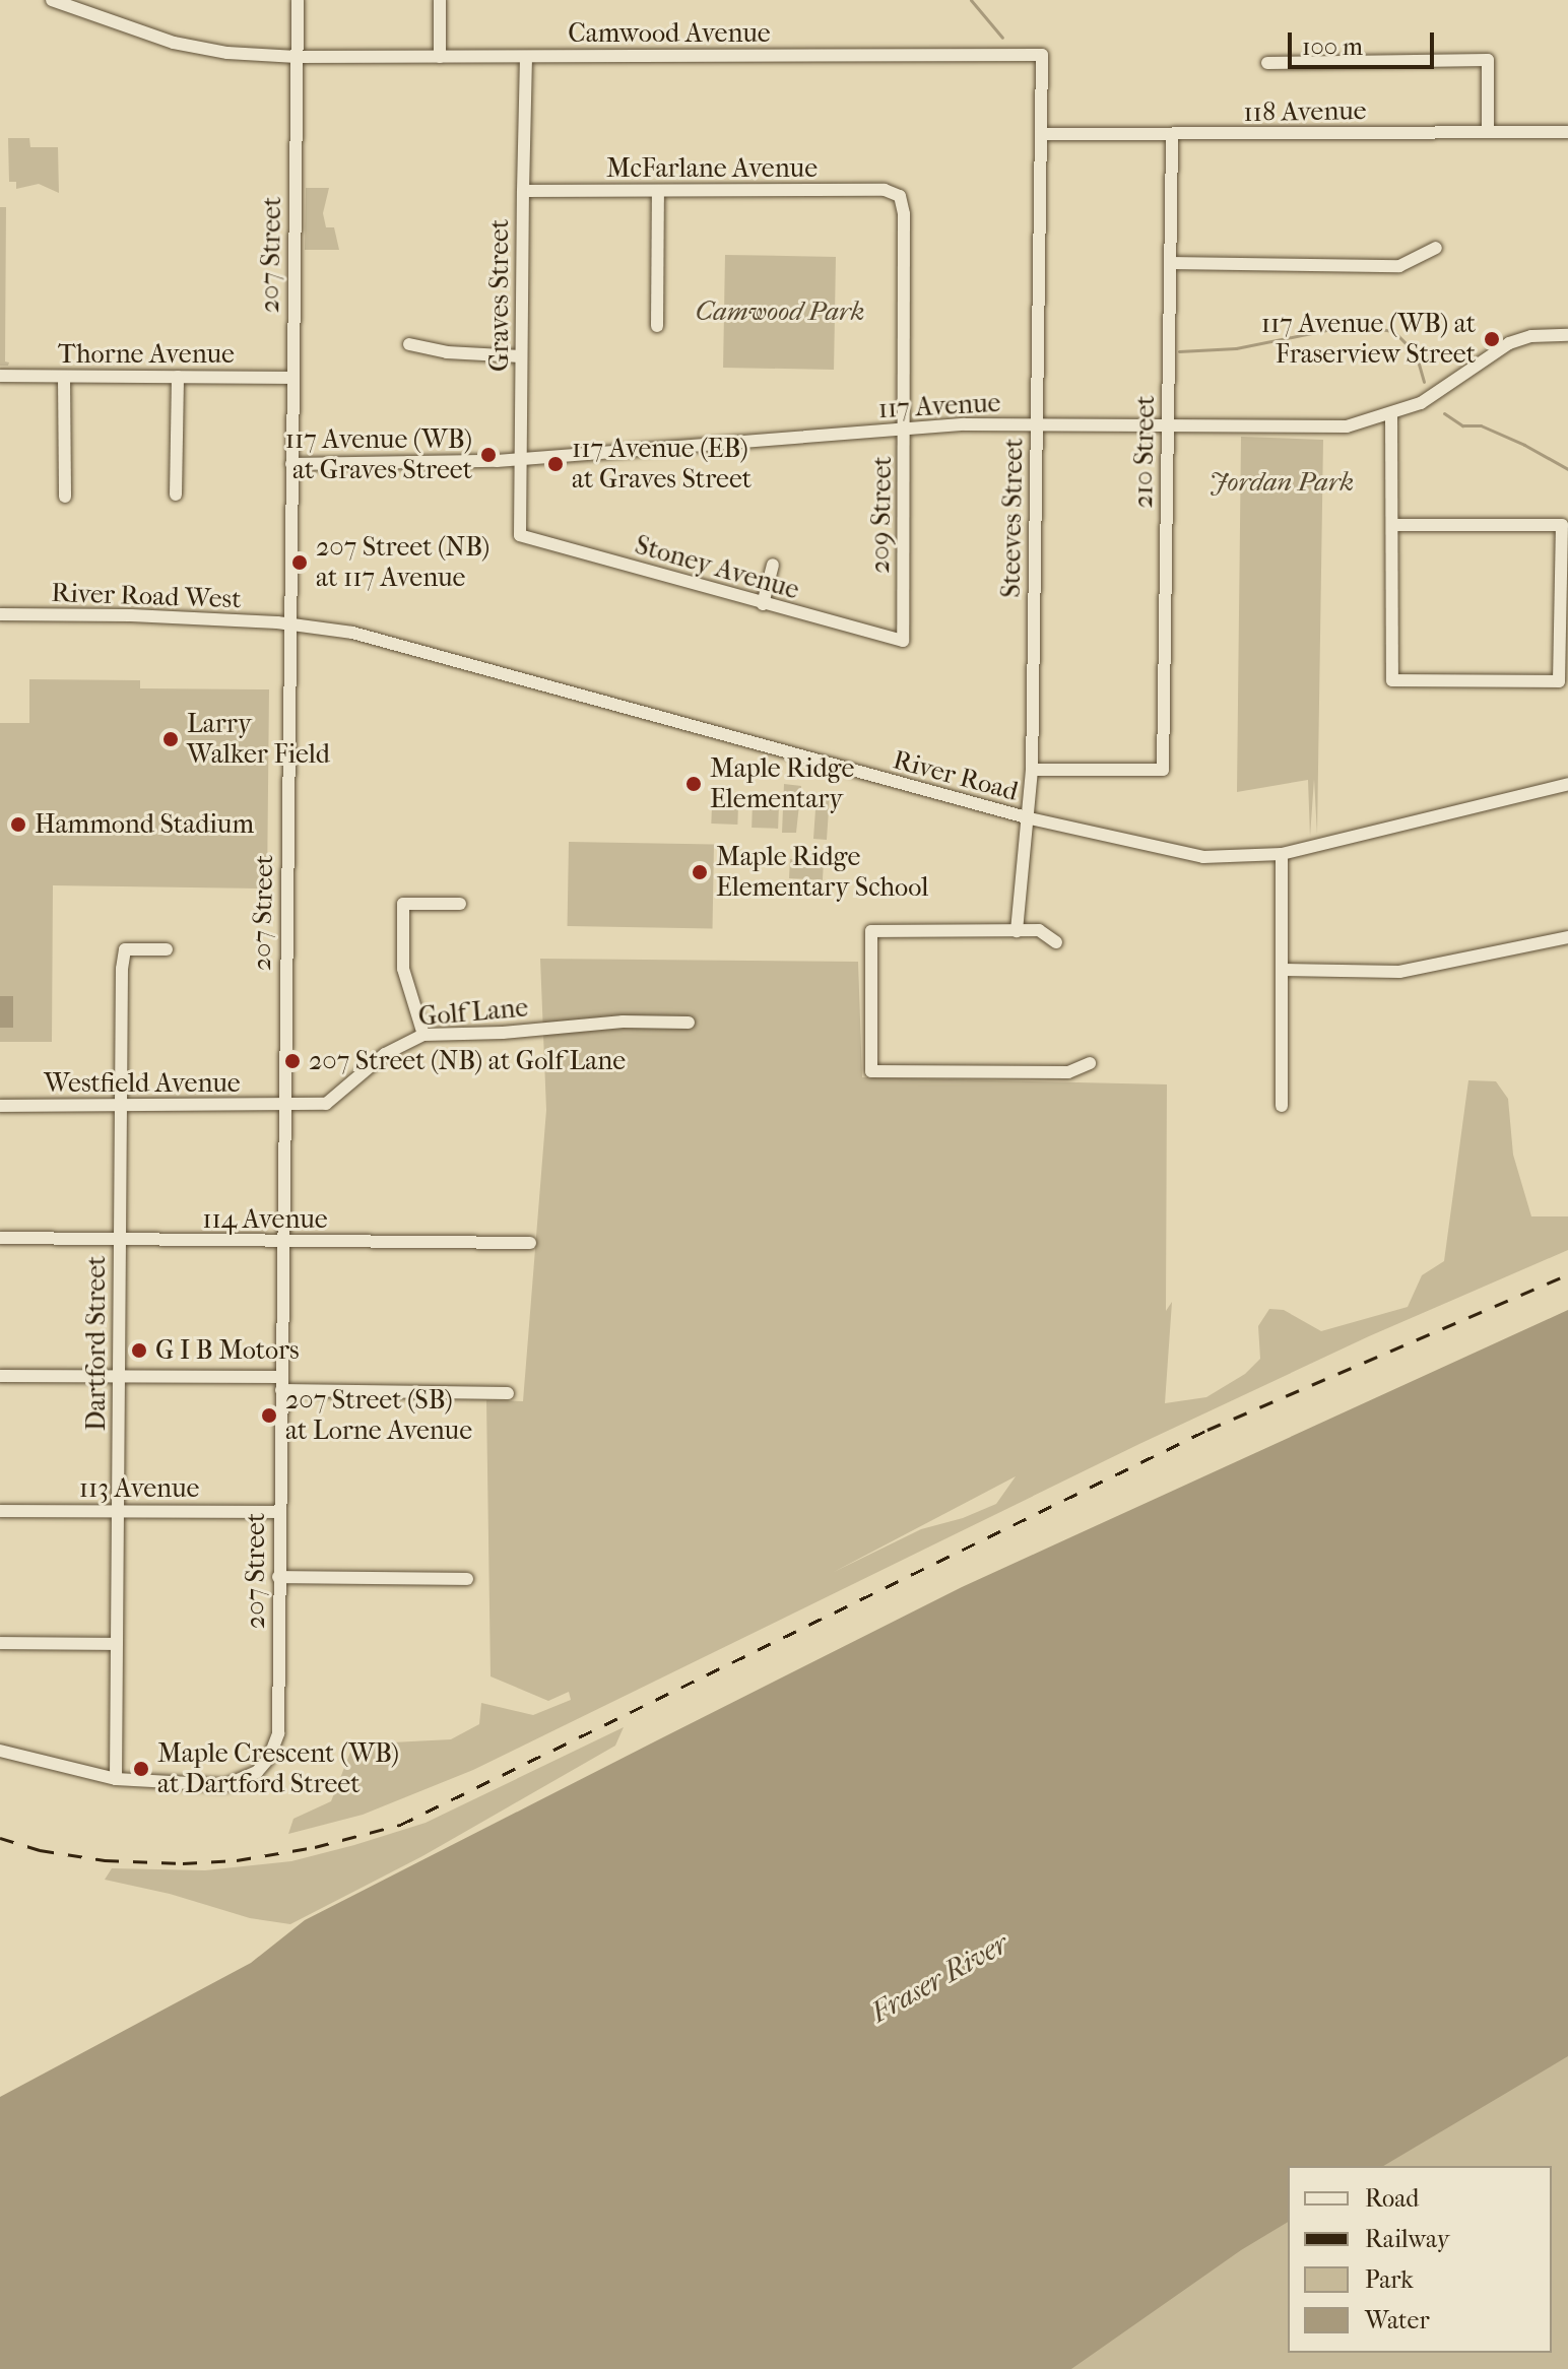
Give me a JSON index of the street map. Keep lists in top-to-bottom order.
{
  "streets": {
    "street": [
      "Camwood Avenue",
      "118 Avenue",
      "McFarlane Avenue",
      "207 Street",
      "Graves Street",
      "Thorne Avenue",
      "117 Avenue",
      "210 Street",
      "209 Street",
      "Steeves Street",
      "Stoney Avenue",
      "River Road West",
      "River Road",
      "Golf Lane",
      "Westfield Avenue",
      "114 Avenue",
      "Dartford Street",
      "113 Avenue"
    ]
  },
  "crossings": [
    ["Camwood Avenue", "207 Street"],
    ["Camwood Avenue", "Graves Street"],
    ["Camwood Avenue", "Steeves Street"],
    ["118 Avenue", "210 Street"],
    ["118 Avenue", "Steeves Street"],
    ["McFarlane Avenue", "Graves Street"],
    ["McFarlane Avenue", "209 Street"],
    ["207 Street", "Thorne Avenue"],
    ["207 Street", "117 Avenue"],
    ["207 Street", "River Road West"],
    ["207 Street", "River Road"],
    ["207 Street", "Golf Lane"],
    ["207 Street", "Westfield Avenue"],
    ["207 Street", "114 Avenue"],
    ["207 Street", "Dartford Street"],
    ["207 Street", "113 Avenue"],
    ["Graves Street", "117 Avenue"],
    ["Graves Street", "Stoney Avenue"],
    ["117 Avenue", "210 Street"],
    ["117 Avenue", "209 Street"],
    ["117 Avenue", "Steeves Street"],
    ["210 Street", "Steeves Street"],
    ["209 Street", "Stoney Avenue"],
    ["Steeves Street", "River Road"],
    ["River Road West", "River Road"],
    ["Golf Lane", "Westfield Avenue"],
    ["Westfield Avenue", "Dartford Street"],
    ["114 Avenue", "Dartford Street"],
    ["Dartford Street", "113 Avenue"]
  ],
  "water": ["Fraser River"],
  "parks": ["Camwood Park", "Jordan Park"],
  "places": [
    "117 Avenue (WB) at Fraserview Street",
    "117 Avenue (WB) at Graves Street",
    "117 Avenue (EB) at Graves Street",
    "207 Street (NB) at 117 Avenue",
    "Larry Walker Field",
    "Maple Ridge Elementary",
    "Hammond Stadium",
    "Maple Ridge Elementary School",
    "207 Street (NB) at Golf Lane",
    "G I B Motors",
    "207 Street (SB) at Lorne Avenue",
    "Maple Crescent (WB) at Dartford Street"
  ],
  "legend": [
    "Road",
    "Railway",
    "Park",
    "Water"
  ],
  "scale_bar": "100 m"
}
